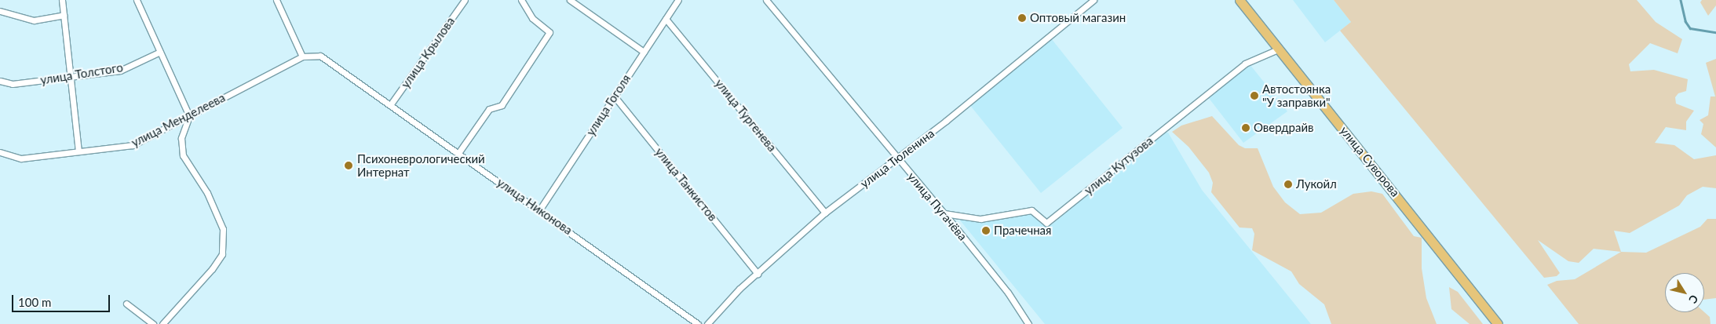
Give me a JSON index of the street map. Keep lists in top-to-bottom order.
{
  "streets": {
    "main road": ["улица Суворова"],
    "street": [
      "улица Крылова",
      "улица Толстого",
      "улица Гоголя",
      "улица Тургенева",
      "улица Менделеева",
      "улица Тюленина",
      "улица Кутузова",
      "улица Танкистов",
      "улица Никонова",
      "улица Пугачёва"
    ]
  },
  "crossings": [
    ["улица Крылова", "улица Никонова"],
    ["улица Гоголя", "улица Тургенева"],
    ["улица Гоголя", "улица Танкистов"],
    ["улица Гоголя", "улица Никонова"],
    ["улица Тургенева", "улица Тюленина"],
    ["улица Менделеева", "улица Никонова"],
    ["улица Тюленина", "улица Танкистов"],
    ["улица Тюленина", "улица Пугачёва"],
    ["улица Суворова", "улица Кутузова"],
    ["улица Кутузова", "улица Пугачёва"]
  ],
  "places": [
    "Оптовый магазин",
    "Автостоянка \"У заправки\"",
    "Овердрайв",
    "Психоневрологический Интернат",
    "Лукойл",
    "Прачечная"
  ],
  "scale_bar": "100 m",
  "north": "bottom right"
}
